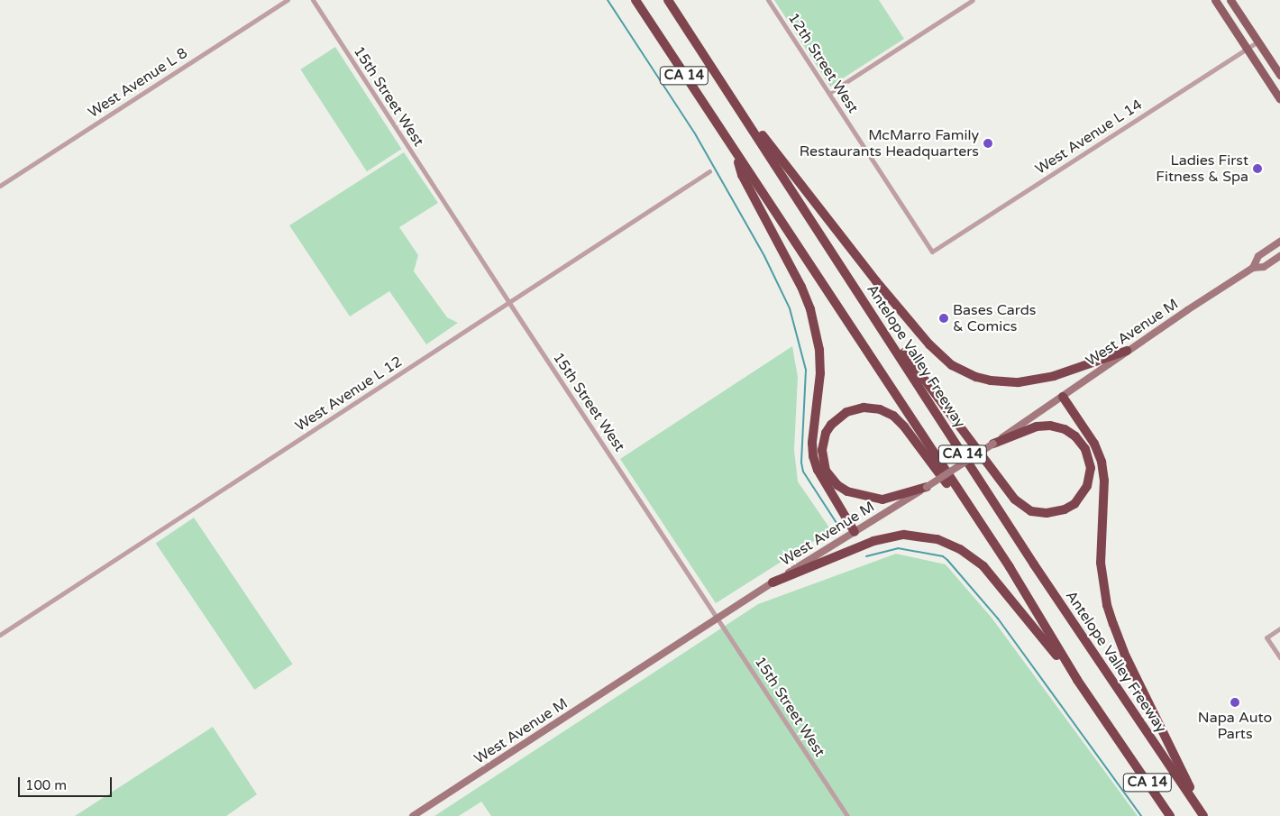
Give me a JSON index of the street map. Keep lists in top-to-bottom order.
{
  "streets": {
    "highway": ["CA 14", "Antelope Valley Freeway"],
    "main road": ["West Avenue M"],
    "street": [
      "12th Street West",
      "West Avenue L 8",
      "15th Street West",
      "West Avenue L 14",
      "West Avenue L 12"
    ]
  },
  "crossings": [
    ["12th Street West", "West Avenue L 14"],
    ["15th Street West", "West Avenue M"],
    ["15th Street West", "West Avenue L 12"]
  ],
  "places": [
    "McMarro Family Restaurants Headquarters",
    "Ladies First Fitness & Spa",
    "Bases Cards & Comics",
    "Napa Auto Parts"
  ],
  "scale_bar": "100 m"
}
